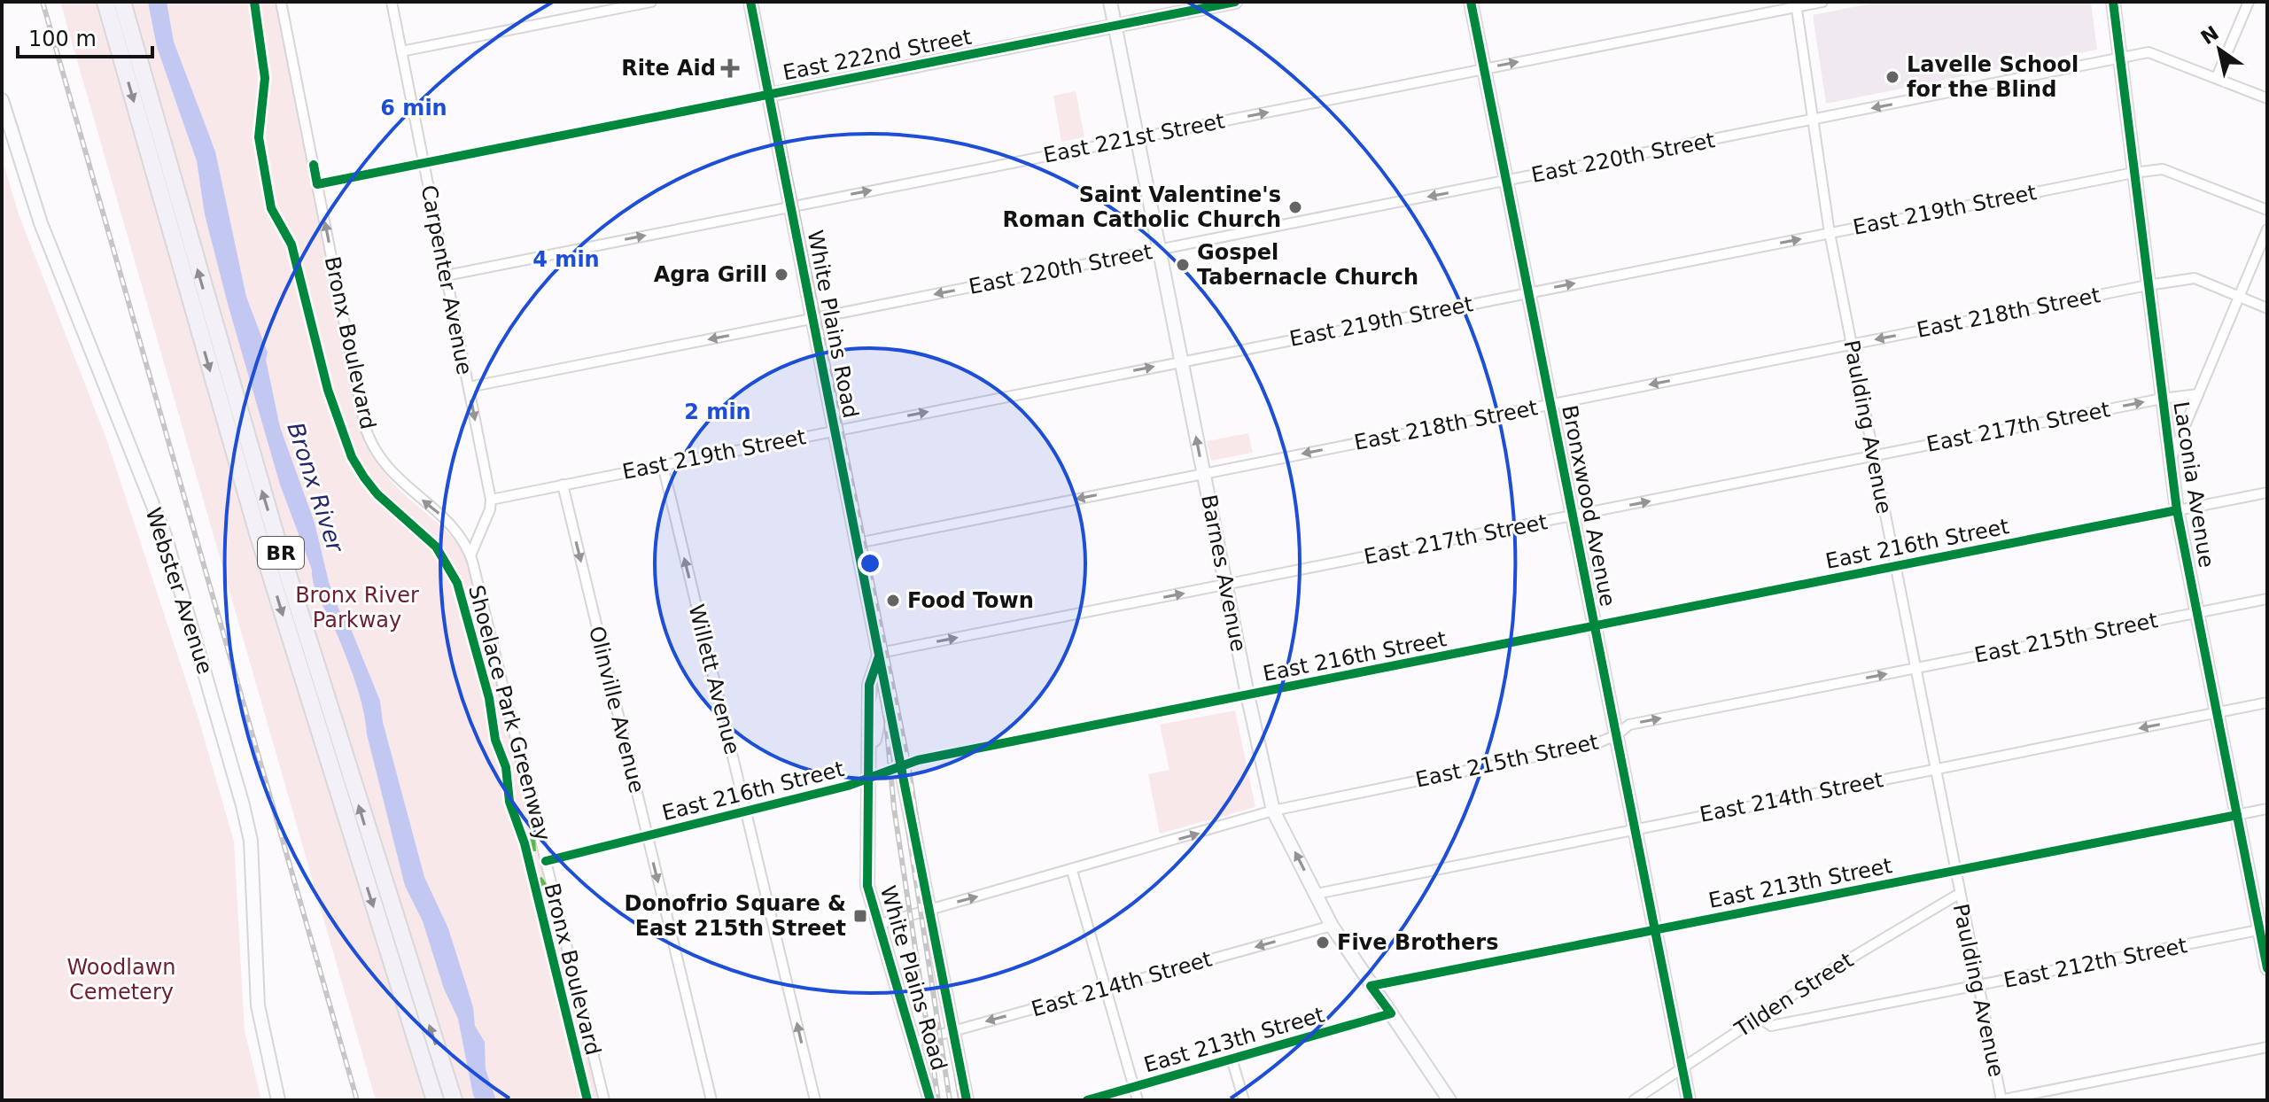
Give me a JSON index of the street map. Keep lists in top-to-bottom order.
{
  "streets": {
    "highway": ["BR"],
    "street": [
      "East 222nd Street",
      "East 221st Street",
      "East 220th Street",
      "East 219th Street",
      "Carpenter Avenue",
      "East 218th Street",
      "White Plains Road",
      "Bronx Boulevard",
      "Paulding Avenue",
      "East 217th Street",
      "Laconia Avenue",
      "Bronxwood Avenue",
      "East 216th Street",
      "Barnes Avenue",
      "Webster Avenue",
      "East 215th Street",
      "Willett Avenue",
      "Olinville Avenue",
      "East 214th Street",
      "East 213th Street",
      "East 212th Street",
      "Tilden Street"
    ],
    "cycle path": ["Shoelace Park Greenway"]
  },
  "crossings": [
    ["East 222nd Street", "Carpenter Avenue"],
    ["East 222nd Street", "White Plains Road"],
    ["East 222nd Street", "Bronx Boulevard"],
    ["East 222nd Street", "Barnes Avenue"],
    ["East 221st Street", "Carpenter Avenue"],
    ["East 221st Street", "White Plains Road"],
    ["East 221st Street", "Paulding Avenue"],
    ["East 221st Street", "Bronxwood Avenue"],
    ["East 221st Street", "Barnes Avenue"],
    ["East 220th Street", "Carpenter Avenue"],
    ["East 220th Street", "White Plains Road"],
    ["East 220th Street", "Paulding Avenue"],
    ["East 220th Street", "Laconia Avenue"],
    ["East 220th Street", "Bronxwood Avenue"],
    ["East 220th Street", "Barnes Avenue"],
    ["East 219th Street", "Carpenter Avenue"],
    ["East 219th Street", "White Plains Road"],
    ["East 219th Street", "Paulding Avenue"],
    ["East 219th Street", "Laconia Avenue"],
    ["East 219th Street", "Bronxwood Avenue"],
    ["East 219th Street", "Barnes Avenue"],
    ["East 219th Street", "Willett Avenue"],
    ["East 219th Street", "Olinville Avenue"],
    ["Carpenter Avenue", "Bronx Boulevard"],
    ["East 218th Street", "White Plains Road"],
    ["East 218th Street", "Paulding Avenue"],
    ["East 218th Street", "Laconia Avenue"],
    ["East 218th Street", "Bronxwood Avenue"],
    ["East 218th Street", "Barnes Avenue"],
    ["White Plains Road", "East 217th Street"],
    ["White Plains Road", "East 216th Street"],
    ["White Plains Road", "East 215th Street"],
    ["White Plains Road", "East 214th Street"],
    ["Bronx Boulevard", "East 216th Street"],
    ["Paulding Avenue", "East 217th Street"],
    ["Paulding Avenue", "East 216th Street"],
    ["Paulding Avenue", "East 215th Street"],
    ["Paulding Avenue", "East 214th Street"],
    ["Paulding Avenue", "East 213th Street"],
    ["Paulding Avenue", "East 212th Street"],
    ["Paulding Avenue", "Tilden Street"],
    ["East 217th Street", "Laconia Avenue"],
    ["East 217th Street", "Bronxwood Avenue"],
    ["East 217th Street", "Barnes Avenue"],
    ["Laconia Avenue", "East 216th Street"],
    ["Laconia Avenue", "East 215th Street"],
    ["Laconia Avenue", "East 214th Street"],
    ["Laconia Avenue", "East 213th Street"],
    ["Laconia Avenue", "East 212th Street"],
    ["Bronxwood Avenue", "East 216th Street"],
    ["Bronxwood Avenue", "East 215th Street"],
    ["Bronxwood Avenue", "East 214th Street"],
    ["Bronxwood Avenue", "East 213th Street"],
    ["Bronxwood Avenue", "Tilden Street"],
    ["East 216th Street", "Barnes Avenue"],
    ["East 216th Street", "Willett Avenue"],
    ["East 216th Street", "Olinville Avenue"],
    ["Barnes Avenue", "East 215th Street"],
    ["Barnes Avenue", "East 214th Street"],
    ["Barnes Avenue", "East 213th Street"],
    ["East 212th Street", "Tilden Street"]
  ],
  "one_way": [
    "East 221st Street",
    "East 220th Street",
    "East 219th Street",
    "East 218th Street",
    "East 217th Street",
    "East 215th Street",
    "Willett Avenue",
    "Olinville Avenue",
    "East 214th Street"
  ],
  "water": ["Bronx River"],
  "parks": ["Bronx River Parkway", "Woodlawn Cemetery"],
  "places": {
    "health": ["Rite Aid"],
    "other": [
      "Lavelle School for the Blind",
      "Saint Valentine's Roman Catholic Church",
      "Gospel Tabernacle Church",
      "Agra Grill",
      "Food Town",
      "Five Brothers"
    ],
    "transit": ["Donofrio Square & East 215th Street"]
  },
  "scale_bar": "100 m",
  "north": "top left",
  "rings": ["6 min", "4 min", "2 min"]
}
